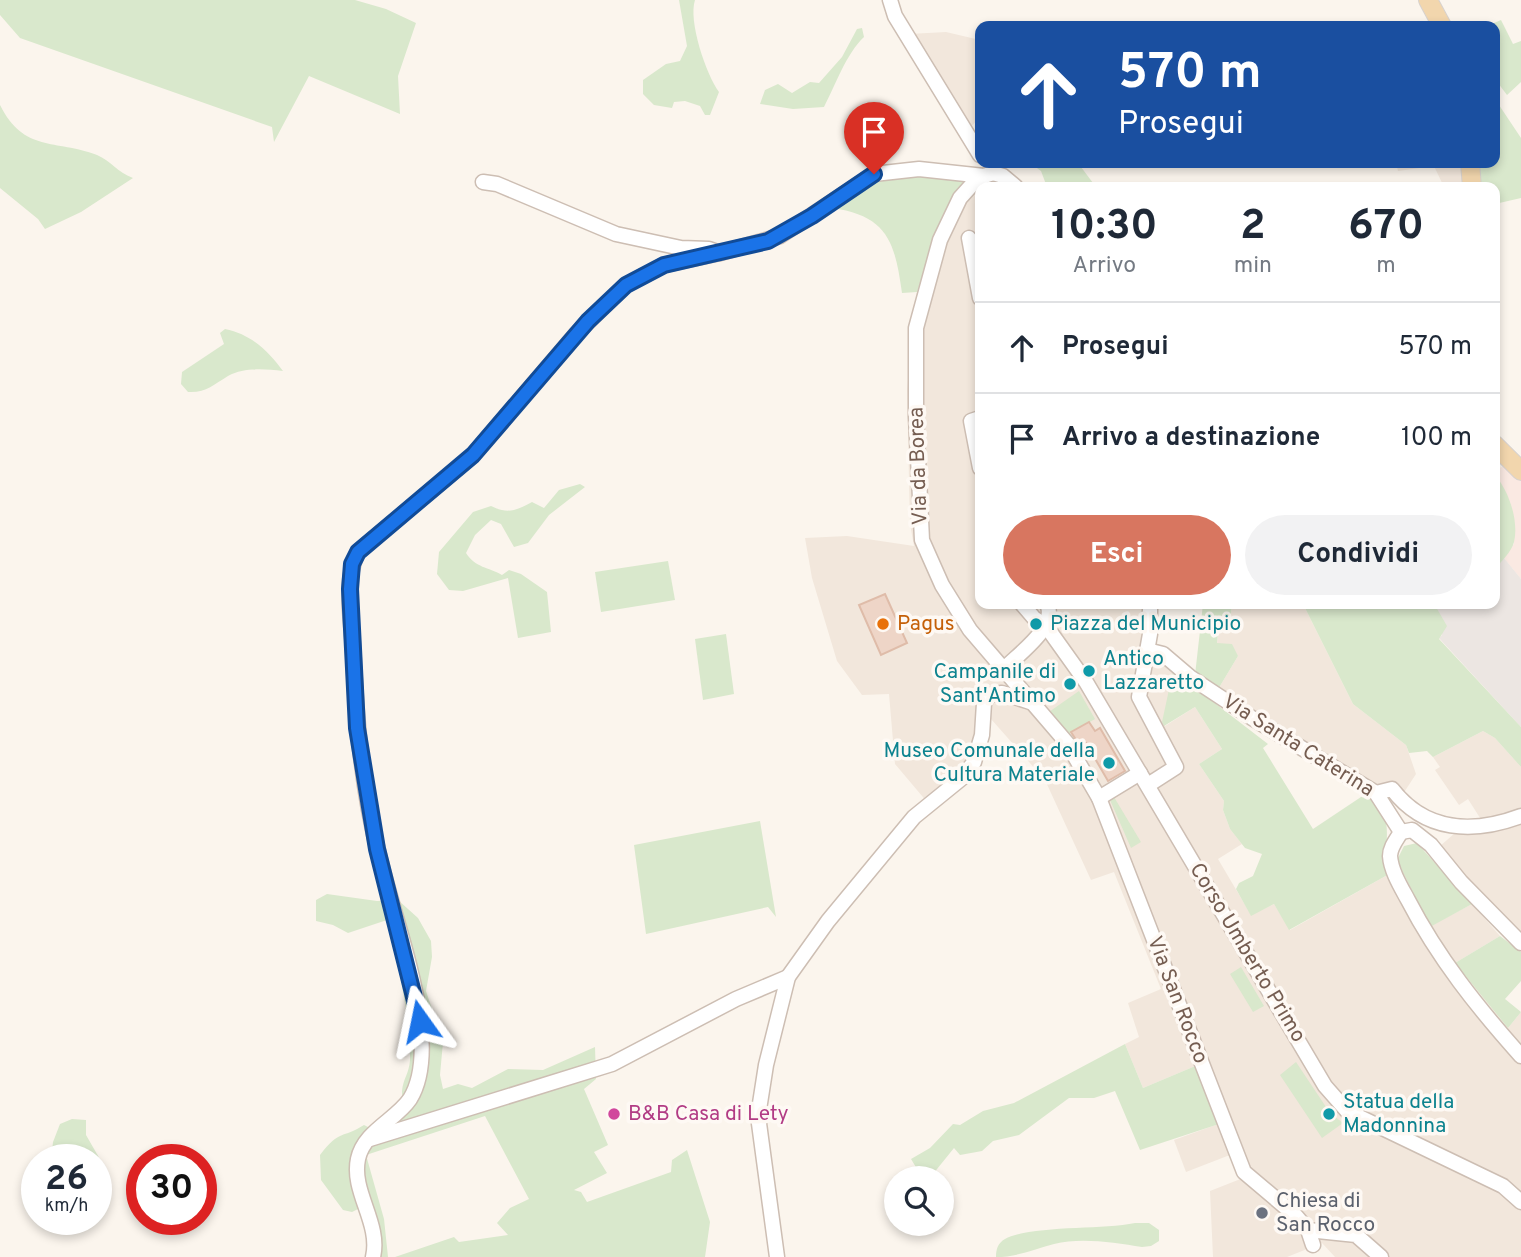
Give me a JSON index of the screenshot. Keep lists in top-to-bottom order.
{
  "streets": {
    "street": [
      "Via da Borea",
      "Via Santa Caterina",
      "Corso Umberto Primo",
      "Via San Rocco"
    ]
  },
  "crossings": [
    ["Via da Borea", "Via San Rocco"]
  ],
  "places": [
    "Pagus",
    "Piazza del Municipio",
    "Antico Lazzaretto",
    "Campanile di Sant'Antimo",
    "Museo Comunale della Cultura Materiale",
    "B&B Casa di Lety",
    "Statua della Madonnina",
    "Chiesa di San Rocco"
  ],
  "page": {
    "turn": ["570 m", "Prosegui"],
    "eta": [
      "10:30",
      "Arrivo",
      "2",
      "min",
      "670",
      "m"
    ],
    "list": [
      {
        "name": "Prosegui",
        "value": "570 m"
      },
      {
        "name": "Arrivo a destinazione",
        "value": "100 m"
      }
    ],
    "buttons": ["Esci", "Condividi"],
    "speed": "26 km/h",
    "limit": "30"
  }
}
